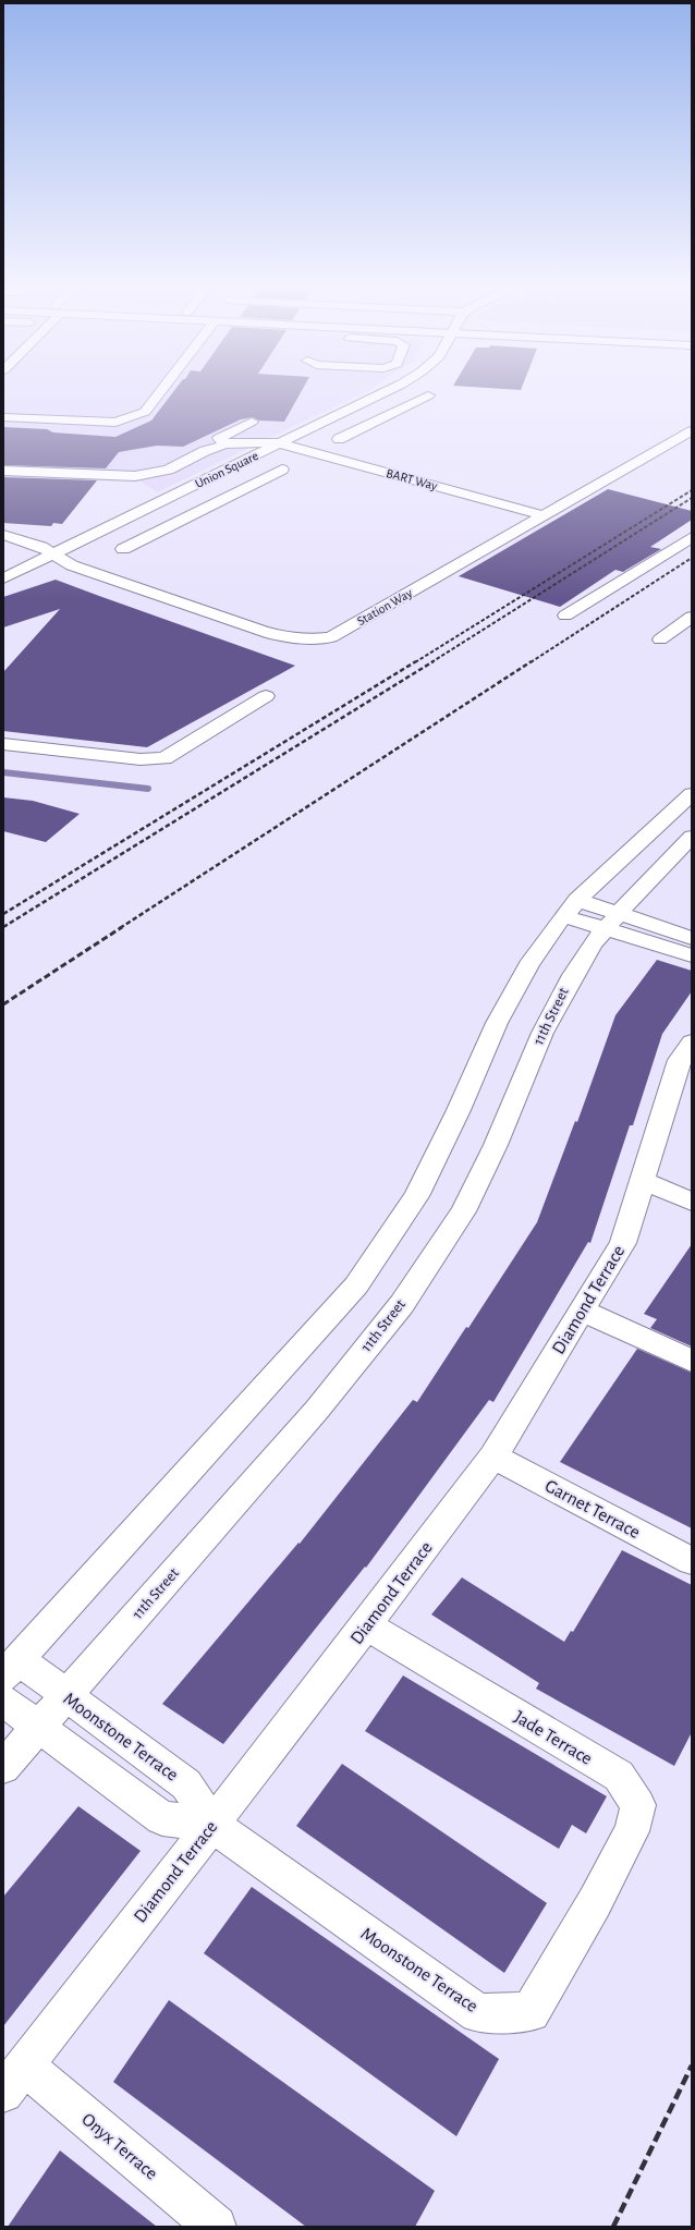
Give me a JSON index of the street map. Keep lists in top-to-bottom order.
{
  "streets": {
    "street": [
      "Union Square",
      "BART Way",
      "Station Way",
      "11th Street",
      "Diamond Terrace",
      "Garnet Terrace",
      "Moonstone Terrace",
      "Jade Terrace",
      "Onyx Terrace"
    ]
  },
  "crossings": [
    ["Union Square", "BART Way"],
    ["Union Square", "Station Way"],
    ["BART Way", "Station Way"],
    ["11th Street", "Moonstone Terrace"],
    ["Diamond Terrace", "Garnet Terrace"],
    ["Diamond Terrace", "Moonstone Terrace"],
    ["Diamond Terrace", "Jade Terrace"],
    ["Diamond Terrace", "Onyx Terrace"],
    ["Moonstone Terrace", "Jade Terrace"]
  ]
}
